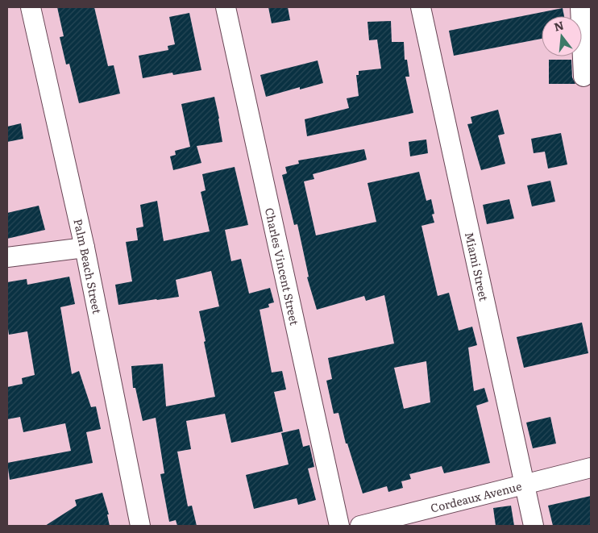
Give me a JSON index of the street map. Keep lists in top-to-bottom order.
{
  "streets": {
    "street": [
      "Palm Beach Street",
      "Charles Vincent Street",
      "Miami Street",
      "Cordeaux Avenue"
    ]
  },
  "crossings": [
    ["Miami Street", "Cordeaux Avenue"]
  ],
  "north": "top"
}
